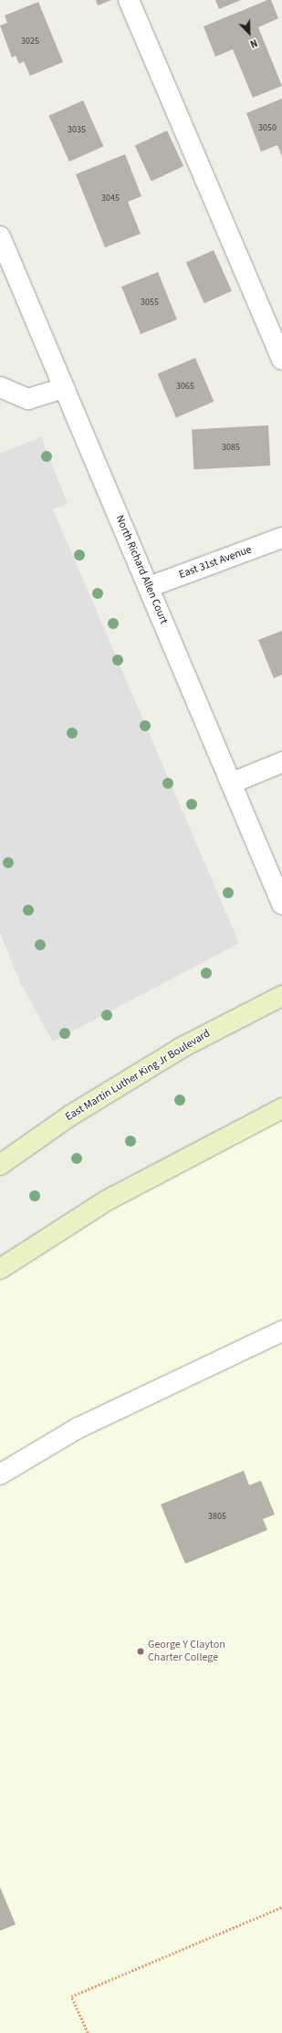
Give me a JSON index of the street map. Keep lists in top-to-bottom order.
{
  "streets": {
    "main road": ["East Martin Luther King Jr Boulevard"],
    "street": ["East 31st Avenue", "North Richard Allen Court"]
  },
  "crossings": [
    ["East 31st Avenue", "North Richard Allen Court"]
  ],
  "places": ["George Y Clayton Charter College"],
  "house_numbers": [
    "3025",
    "3050",
    "3035",
    "3045",
    "3055",
    "3065",
    "3085",
    "3805"
  ],
  "north": "bottom right"
}
